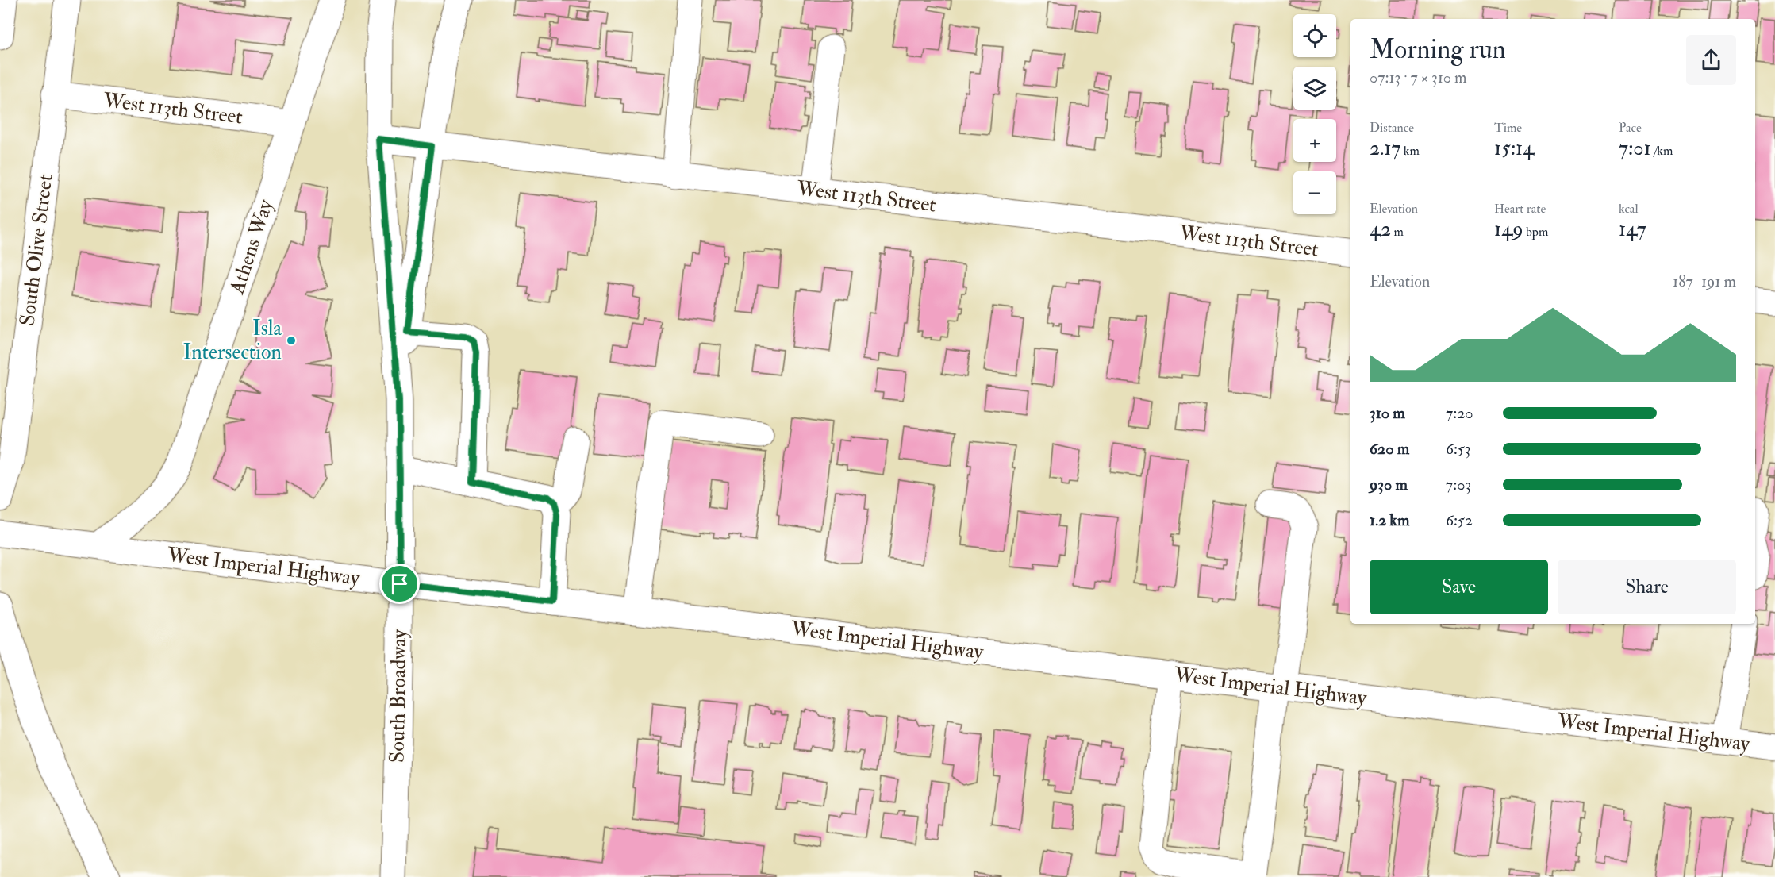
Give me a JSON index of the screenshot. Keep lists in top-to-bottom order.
{
  "streets": {
    "main road": [
      "West 113th Street",
      "Athens Way",
      "South Olive Street",
      "West Imperial Highway",
      "South Broadway"
    ]
  },
  "crossings": [
    ["West 113th Street", "Athens Way"],
    ["West 113th Street", "South Olive Street"],
    ["West 113th Street", "South Broadway"],
    ["Athens Way", "West Imperial Highway"],
    ["West Imperial Highway", "South Broadway"]
  ],
  "places": ["Isla Intersection"],
  "page": {
    "map_buttons": ["+", "−"],
    "heading": ["Morning run", "07:13 · 7 × 310 m"],
    "stats": [
      ["Distance", "2.17 km"],
      ["Time", "15:14"],
      ["Pace", "7:01 /km"],
      ["Elevation", "42 m"],
      ["Heart rate", "149 bpm"],
      ["kcal", "147"]
    ],
    "chart": ["Elevation", "187–191 m"],
    "list": [
      {
        "name": "310 m",
        "note": "7:20"
      },
      {
        "name": "620 m",
        "note": "6:53"
      },
      {
        "name": "930 m",
        "note": "7:03"
      },
      {
        "name": "1.2 km",
        "note": "6:52"
      }
    ],
    "buttons": ["Save", "Share"]
  }
}
